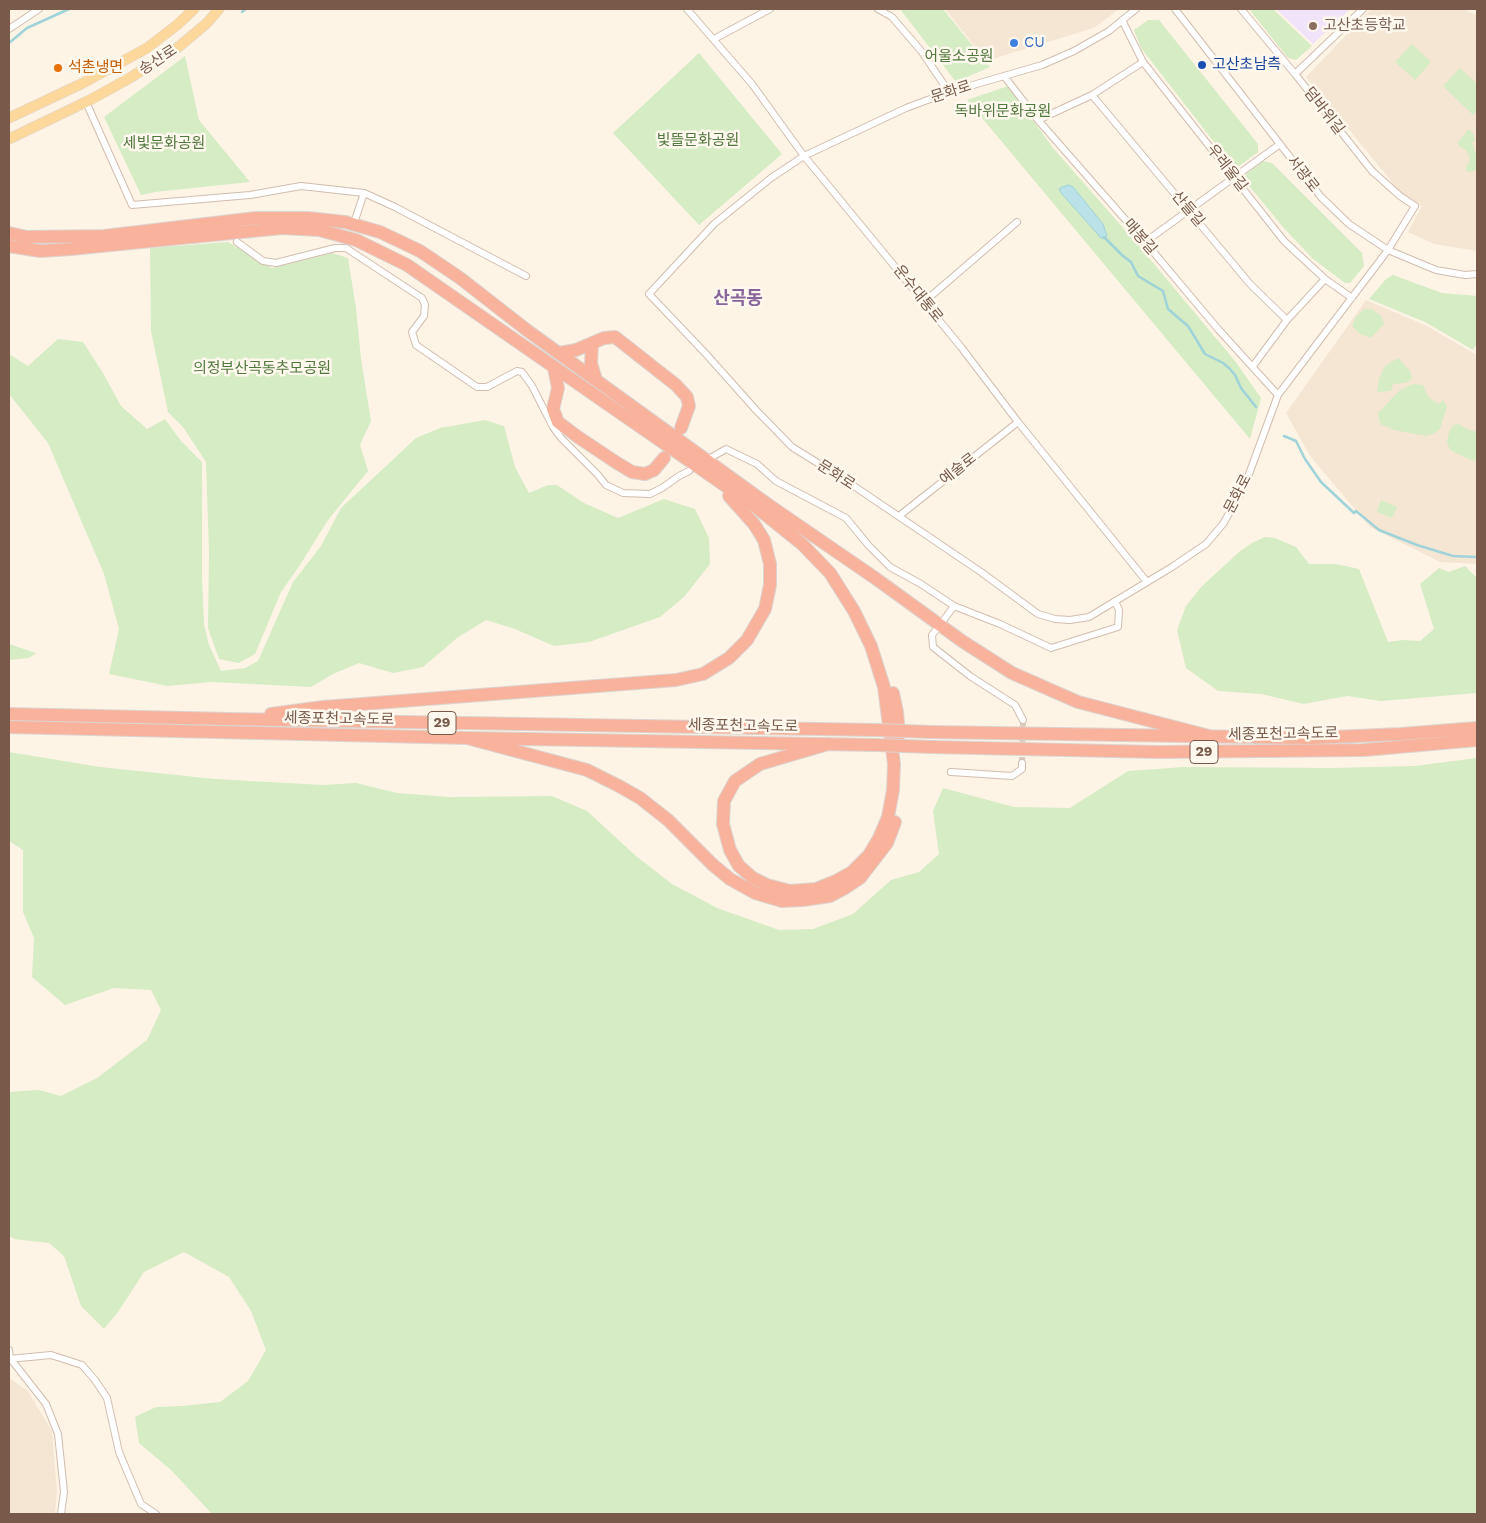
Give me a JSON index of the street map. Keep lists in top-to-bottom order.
{
  "streets": {
    "highway": ["세종포천고속도로", "29"],
    "main road": ["송산로"],
    "street": [
      "문화로",
      "덤바위길",
      "우레울길",
      "서광로",
      "산들길",
      "매봉길",
      "운수대통로",
      "예술로"
    ]
  },
  "crossings": [
    ["문화로", "덤바위길"],
    ["문화로", "우레울길"],
    ["문화로", "서광로"],
    ["문화로", "매봉길"],
    ["문화로", "운수대통로"],
    ["문화로", "예술로"],
    ["운수대통로", "예술로"]
  ],
  "districts": ["산곡동"],
  "parks": [
    "어울소공원",
    "독바위문화공원",
    "빛뜰문화공원",
    "세빛문화공원",
    "의정부산곡동추모공원"
  ],
  "places": [
    "고산초등학교",
    "CU",
    "고산초남측",
    "석촌냉면"
  ]
}
